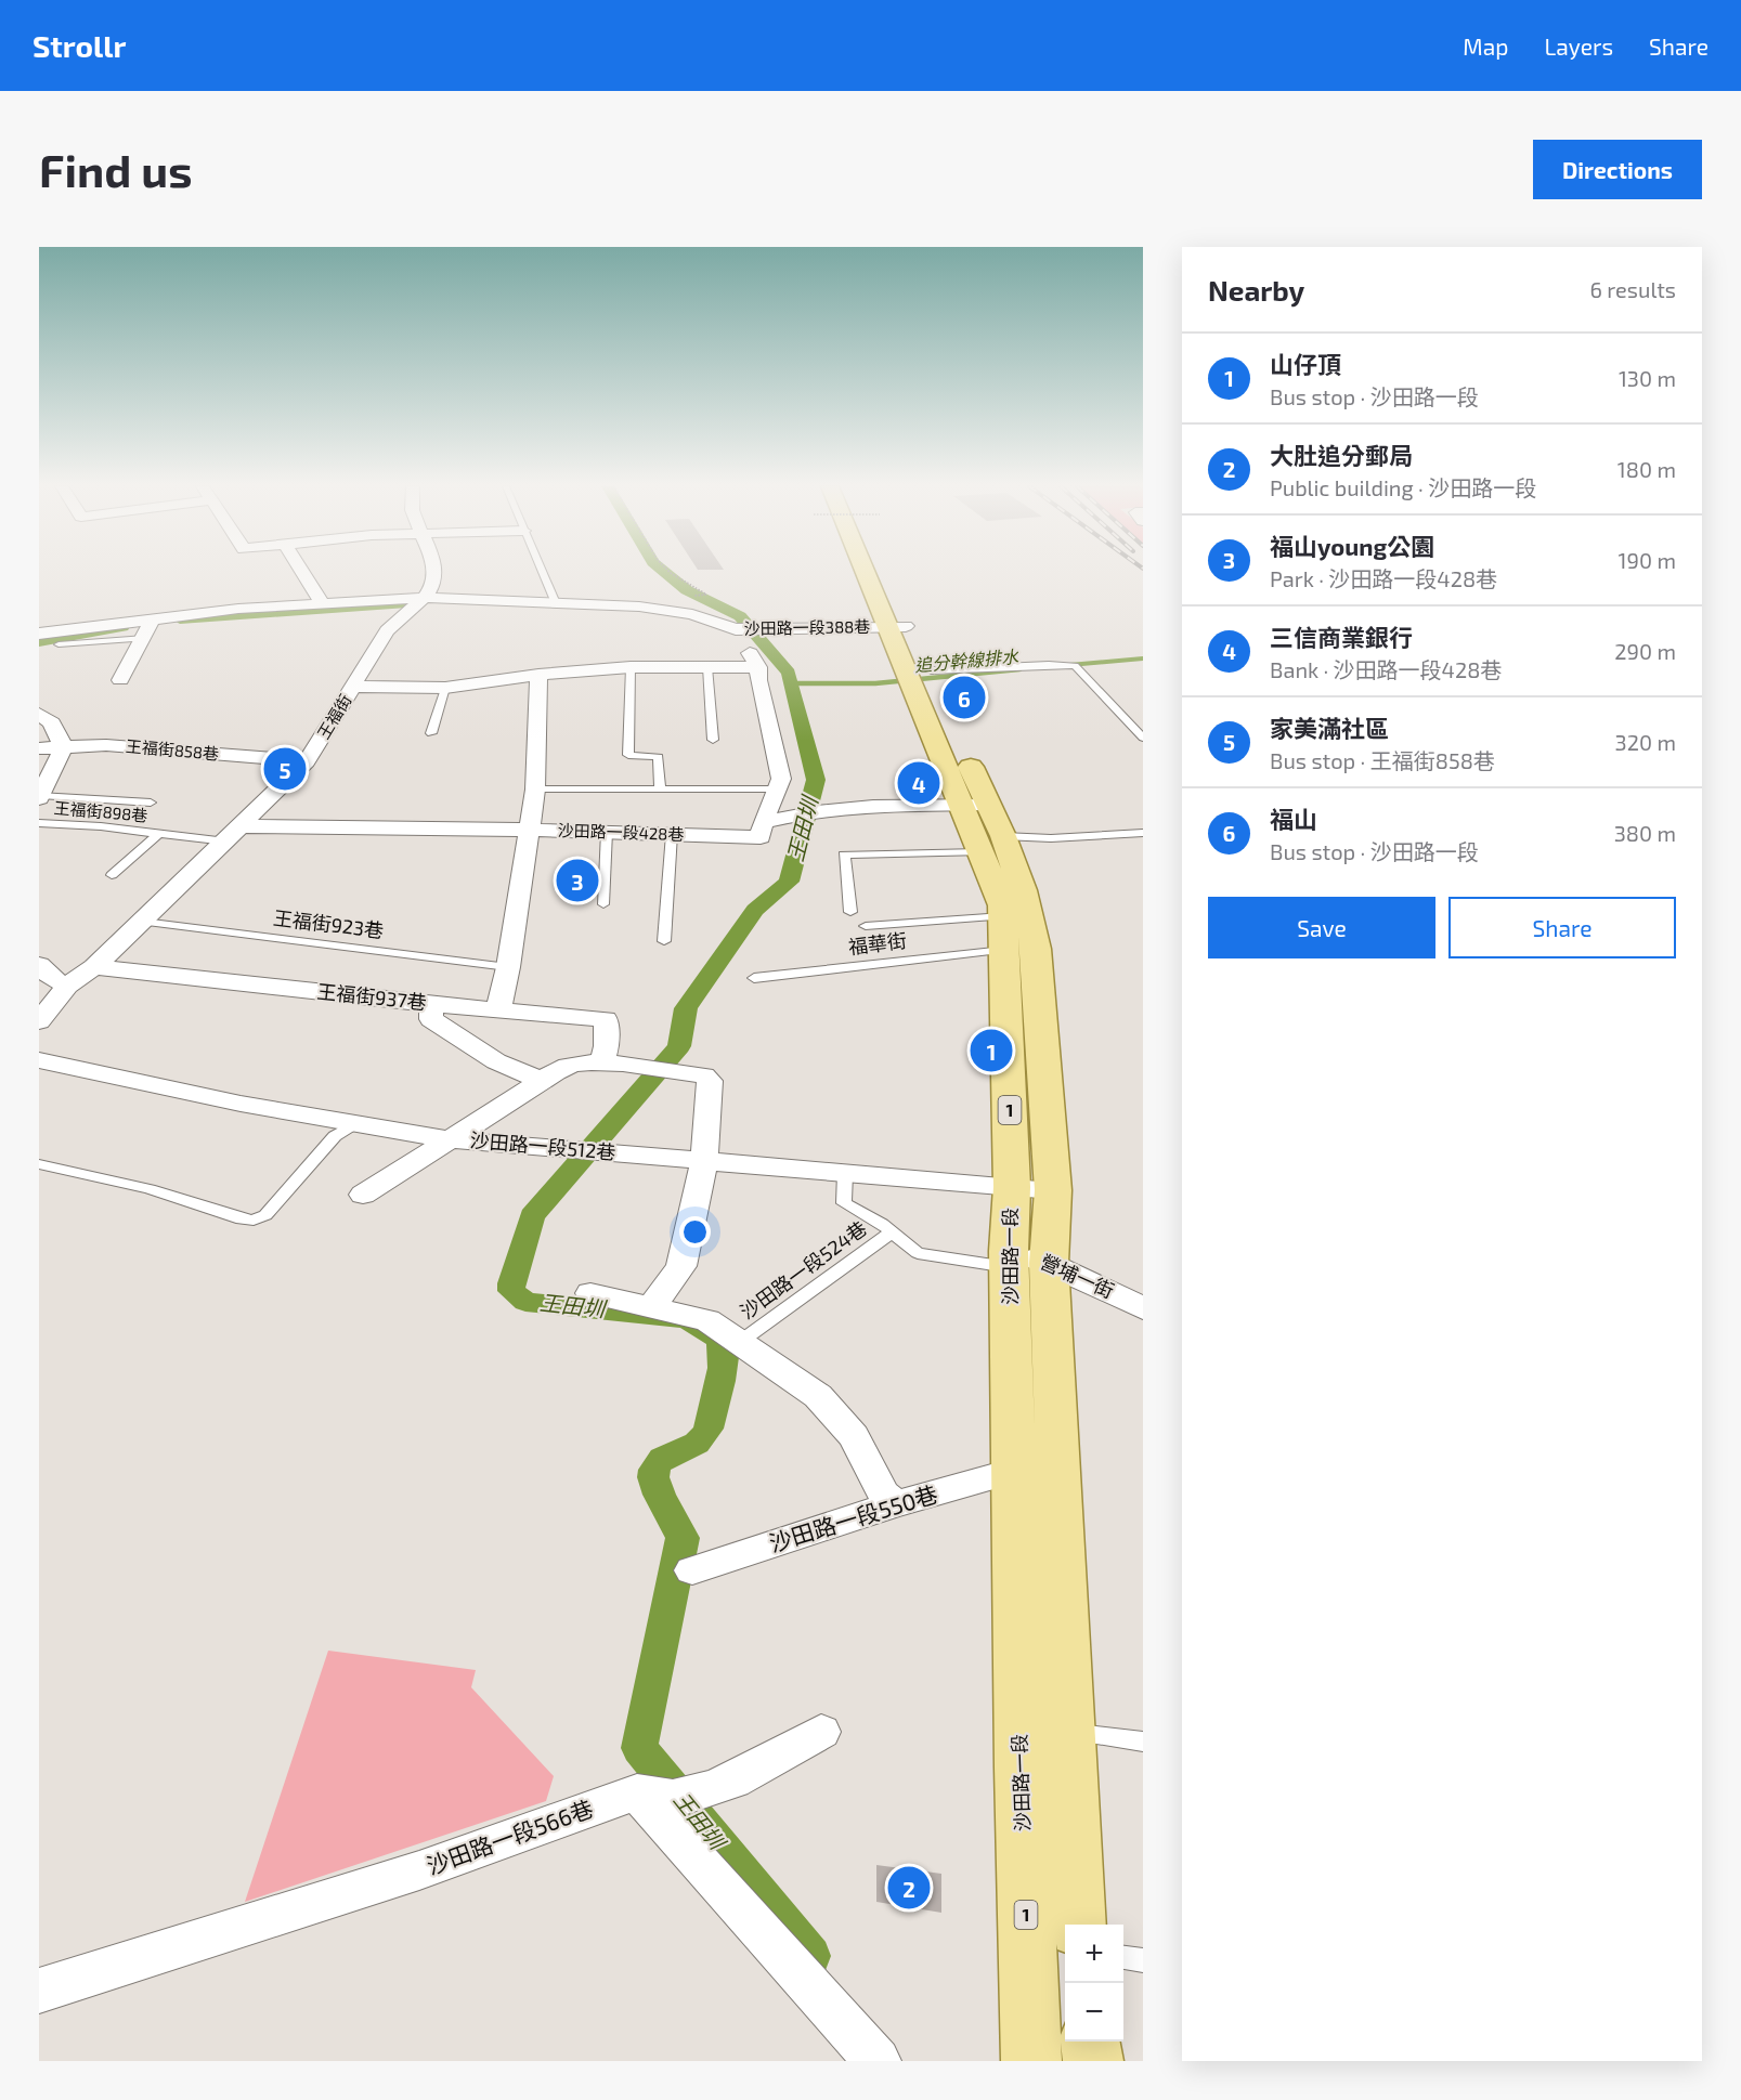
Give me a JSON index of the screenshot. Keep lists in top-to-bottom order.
{
  "streets": {
    "main road": ["1", "沙田路一段"],
    "street": [
      "沙田路一段388巷",
      "王福街",
      "王福街858巷",
      "沙田路一段428巷",
      "王福街937巷",
      "沙田路一段512巷",
      "營埔一街",
      "沙田路一段550巷",
      "沙田路一段566巷"
    ],
    "lane": [
      "王福街898巷",
      "王福街923巷",
      "福華街",
      "沙田路一段524巷"
    ]
  },
  "crossings": [
    ["沙田路一段388巷", "王福街"],
    ["沙田路一段388巷", "沙田路一段"],
    ["王福街", "王福街858巷"],
    ["王福街", "王福街898巷"],
    ["王福街", "沙田路一段428巷"],
    ["王福街", "王福街923巷"],
    ["王福街", "王福街937巷"],
    ["王福街898巷", "沙田路一段428巷"],
    ["沙田路一段428巷", "沙田路一段"],
    ["福華街", "沙田路一段"],
    ["沙田路一段512巷", "沙田路一段"],
    ["沙田路一段512巷", "沙田路一段524巷"],
    ["沙田路一段", "沙田路一段524巷"],
    ["沙田路一段", "營埔一街"],
    ["沙田路一段", "沙田路一段550巷"],
    ["沙田路一段524巷", "營埔一街"]
  ],
  "water": ["追分幹線排水", "王田圳"],
  "page": {
    "header": "Strollr",
    "nav": ["Map", "Layers", "Share"],
    "buttons": [
      "Directions",
      ["Save", "Share"]
    ],
    "title": "Find us",
    "heading": ["Nearby", "6 results"],
    "list": [
      {
        "mark": "1",
        "name": "山仔頂",
        "note": "Bus stop · 沙田路一段",
        "value": "130 m"
      },
      {
        "mark": "2",
        "name": "大肚追分郵局",
        "note": "Public building · 沙田路一段",
        "value": "180 m"
      },
      {
        "mark": "3",
        "name": "福山young公園",
        "note": "Park · 沙田路一段428巷",
        "value": "190 m"
      },
      {
        "mark": "4",
        "name": "三信商業銀行",
        "note": "Bank · 沙田路一段428巷",
        "value": "290 m"
      },
      {
        "mark": "5",
        "name": "家美滿社區",
        "note": "Bus stop · 王福街858巷",
        "value": "320 m"
      },
      {
        "mark": "6",
        "name": "福山",
        "note": "Bus stop · 沙田路一段",
        "value": "380 m"
      }
    ],
    "pins": [
      "6",
      "5",
      "4",
      "3",
      "1",
      "2"
    ],
    "map_buttons": ["+", "−"]
  }
}
